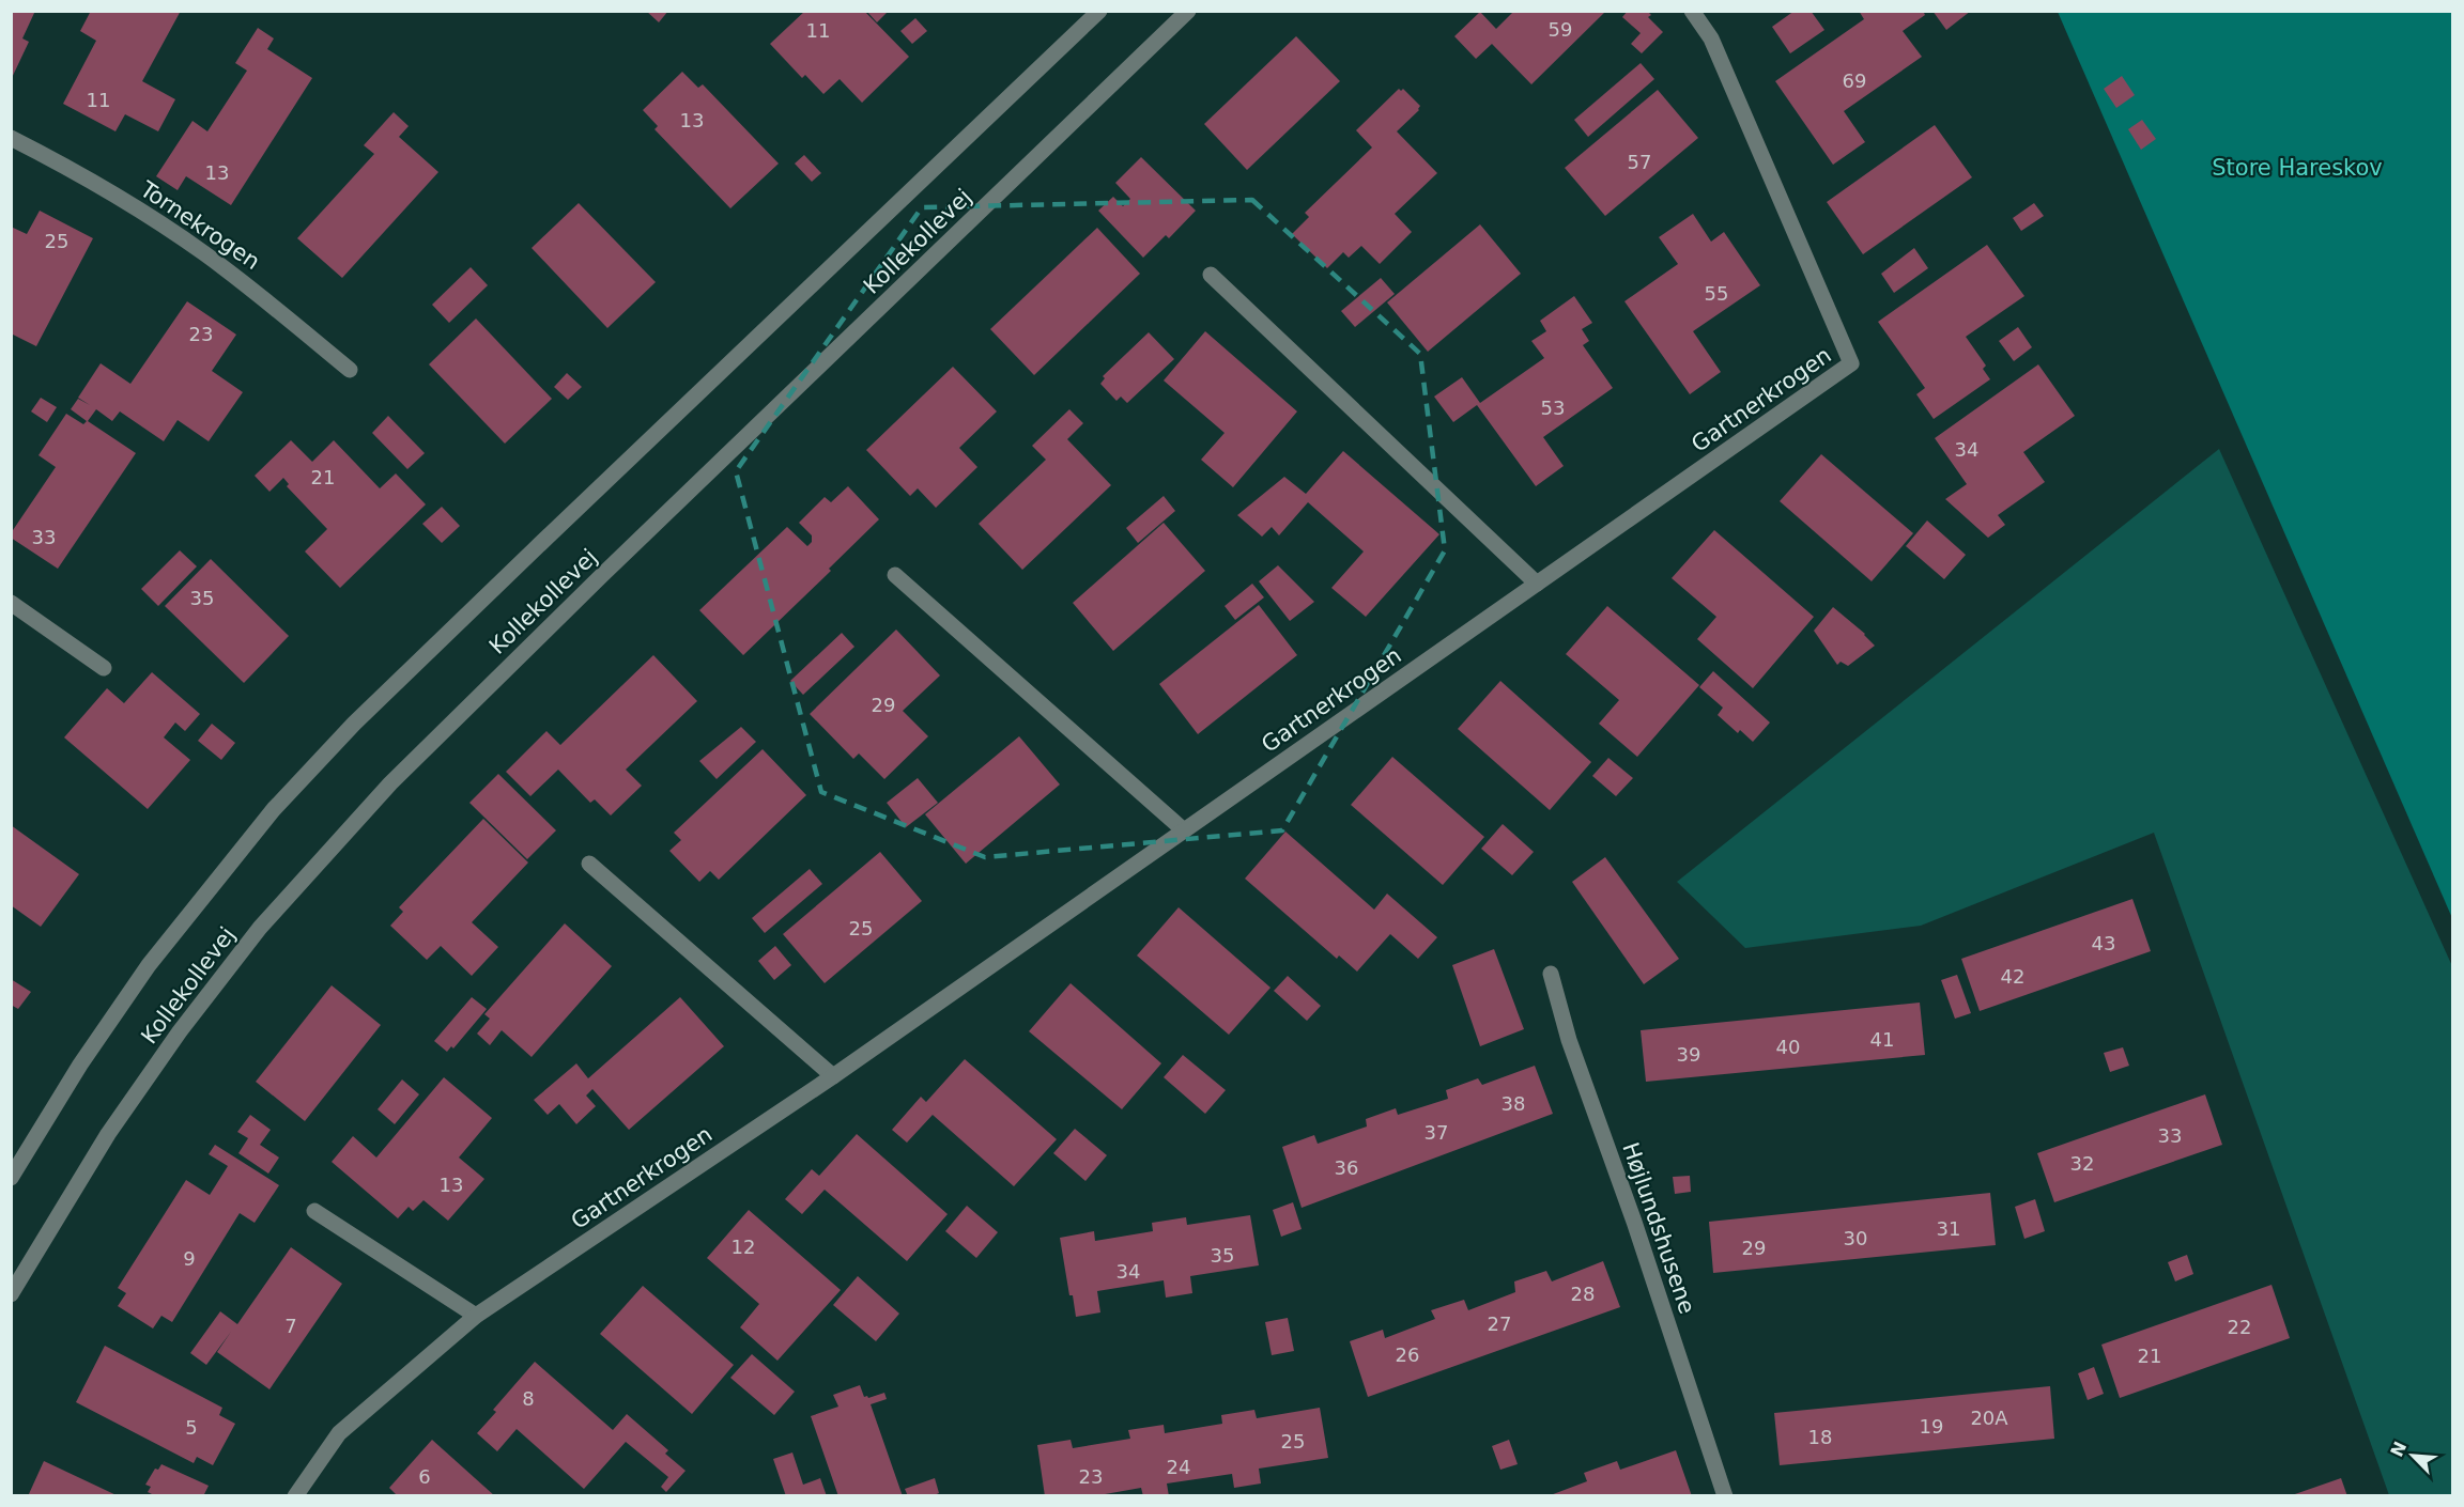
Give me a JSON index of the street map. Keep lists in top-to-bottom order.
{
  "streets": {
    "street": [
      "Tornekrogen",
      "Kollekollevej",
      "Gartnerkrogen",
      "Højlundshusene"
    ]
  },
  "parks": ["Store Hareskov"],
  "house_numbers": [
    "59",
    "11",
    "69",
    "11",
    "13",
    "57",
    "13",
    "25",
    "55",
    "23",
    "53",
    "34",
    "21",
    "33",
    "35",
    "29",
    "25",
    "43",
    "42",
    "41",
    "40",
    "39",
    "38",
    "37",
    "33",
    "32",
    "36",
    "13",
    "31",
    "30",
    "12",
    "29",
    "35",
    "9",
    "34",
    "28",
    "27",
    "7",
    "22",
    "26",
    "21",
    "8",
    "20A",
    "19",
    "5",
    "18",
    "25",
    "24",
    "6",
    "23"
  ],
  "north": "top left"
}
